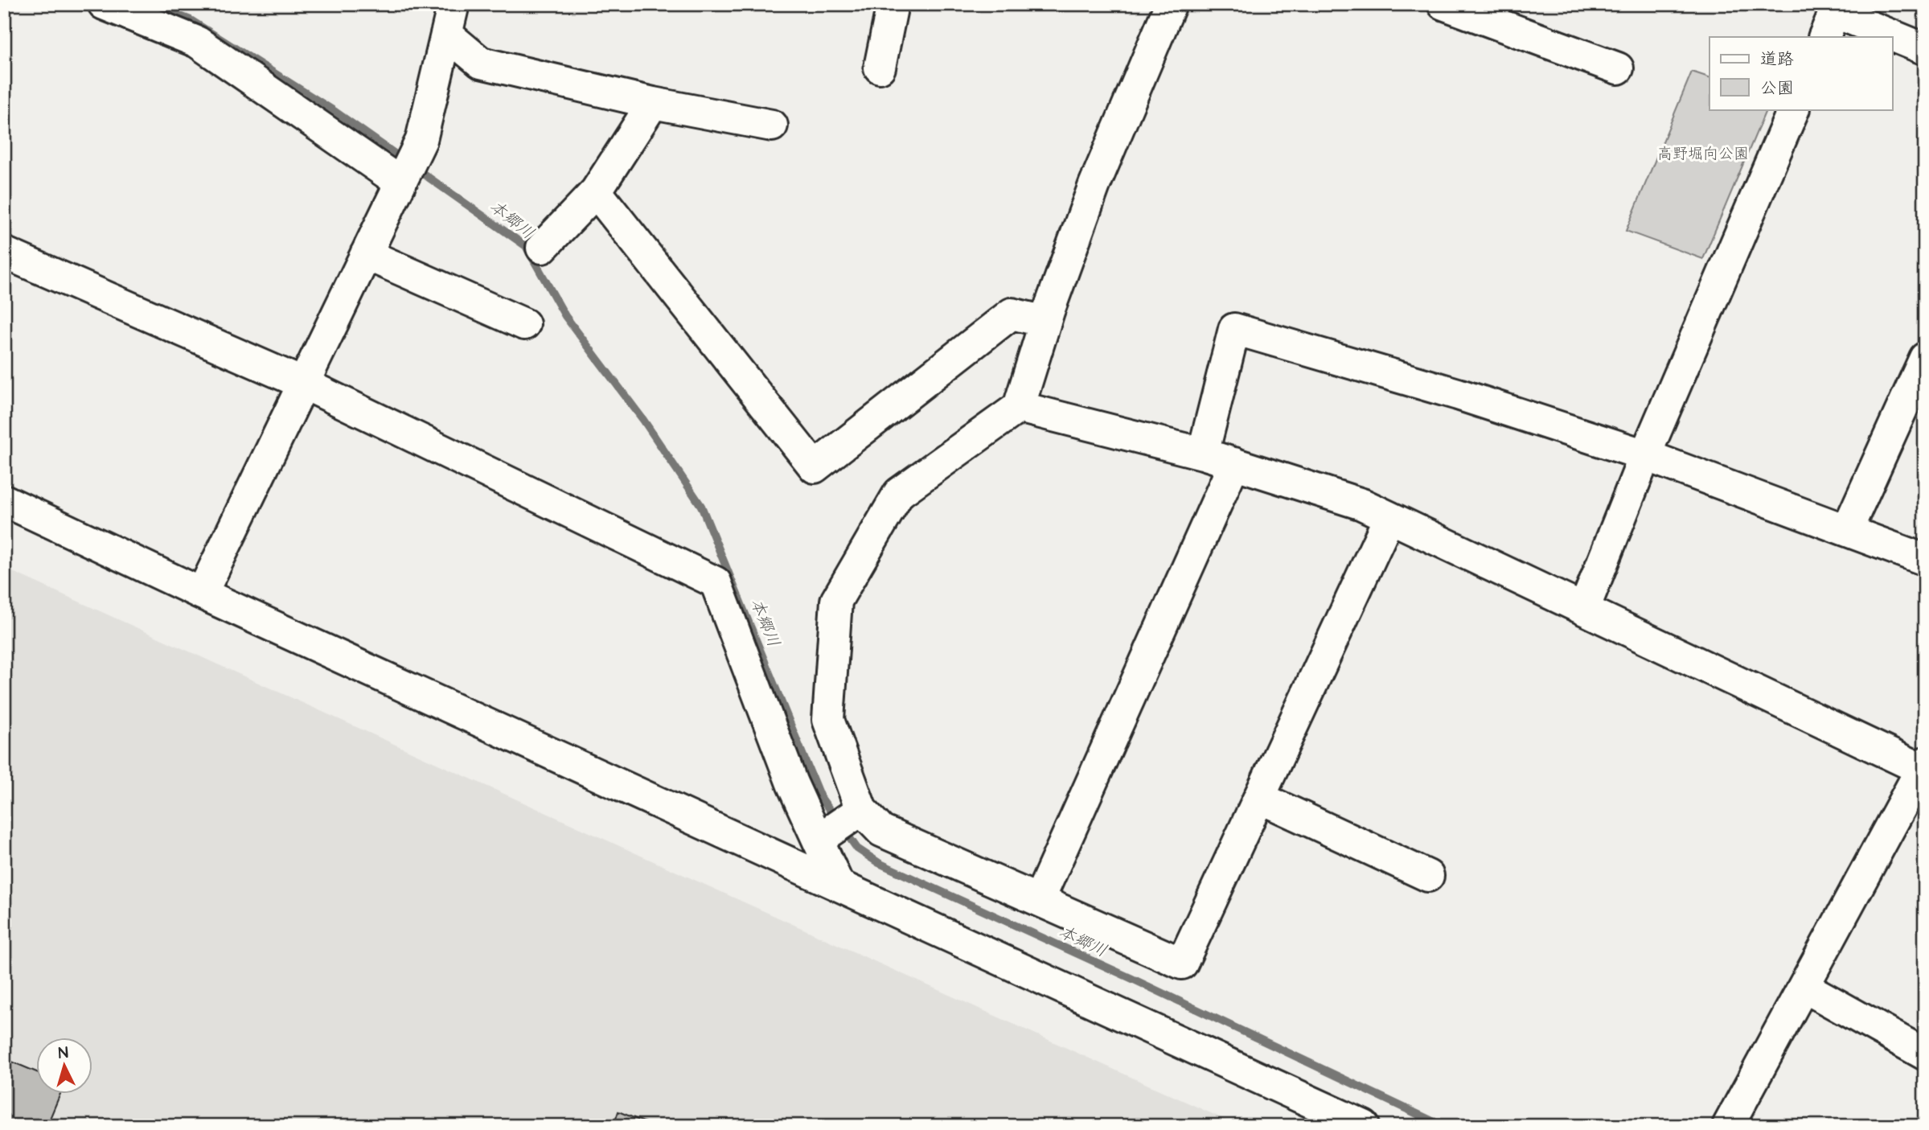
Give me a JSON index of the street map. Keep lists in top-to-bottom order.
{
  "water": ["本郷川"],
  "parks": ["高野堀向公園"],
  "legend": ["道路", "公園"],
  "north": "top"
}
